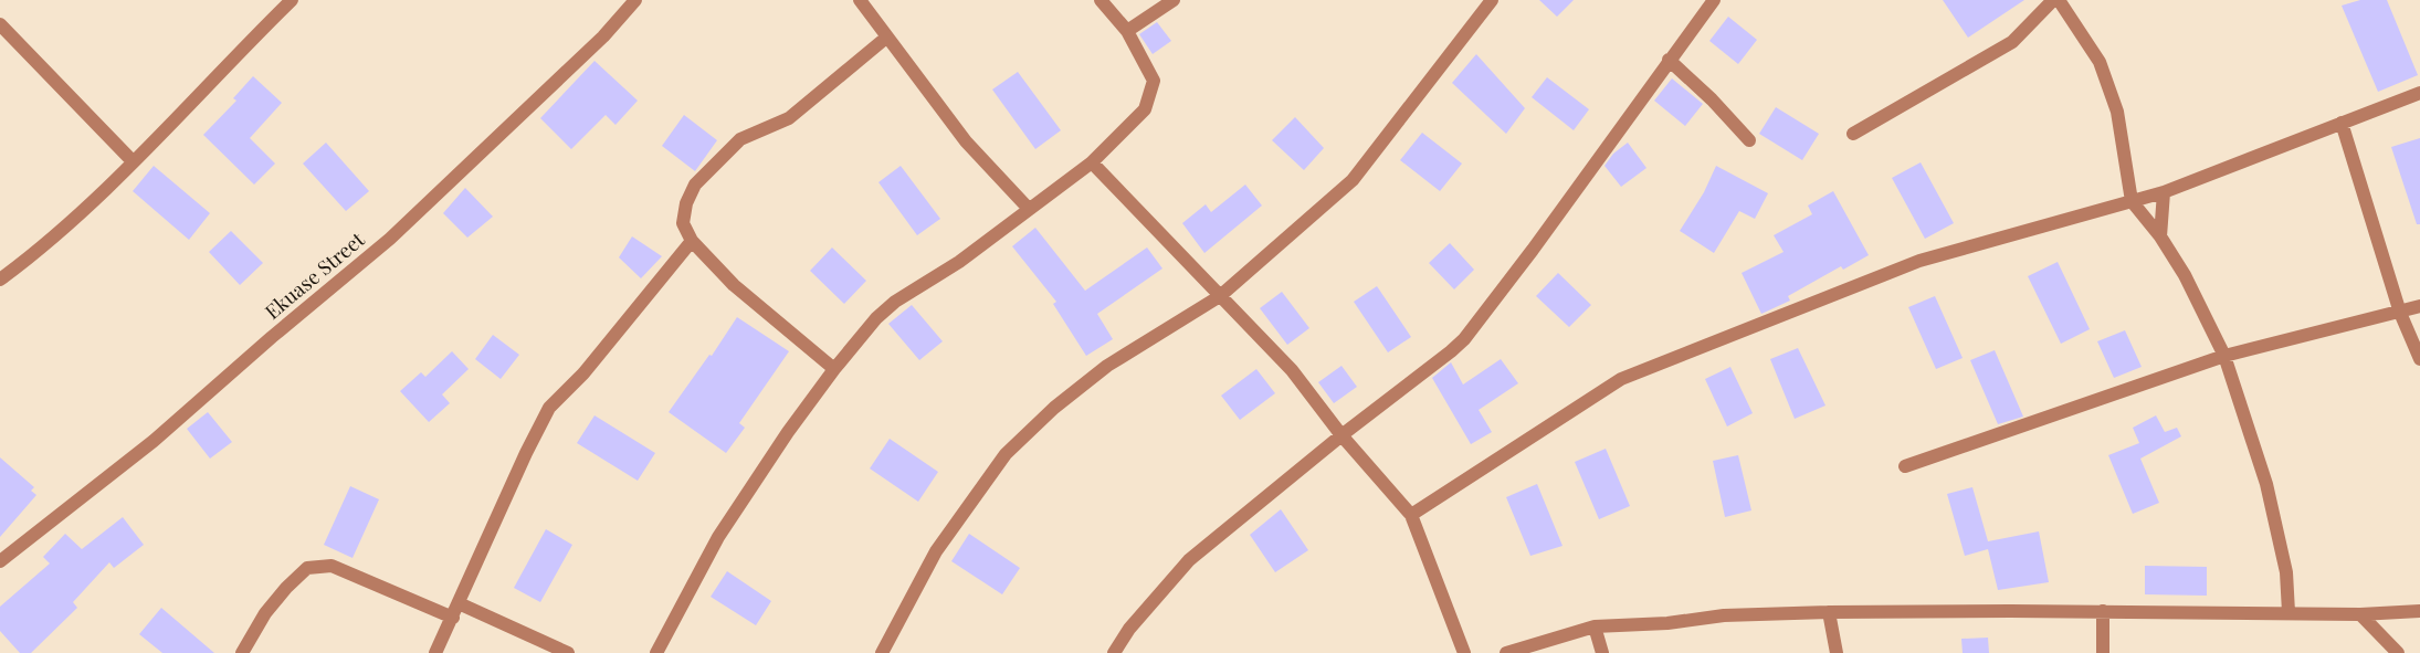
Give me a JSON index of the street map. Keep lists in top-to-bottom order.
{
  "streets": {
    "street": ["Ekuase Street"]
  }
}
